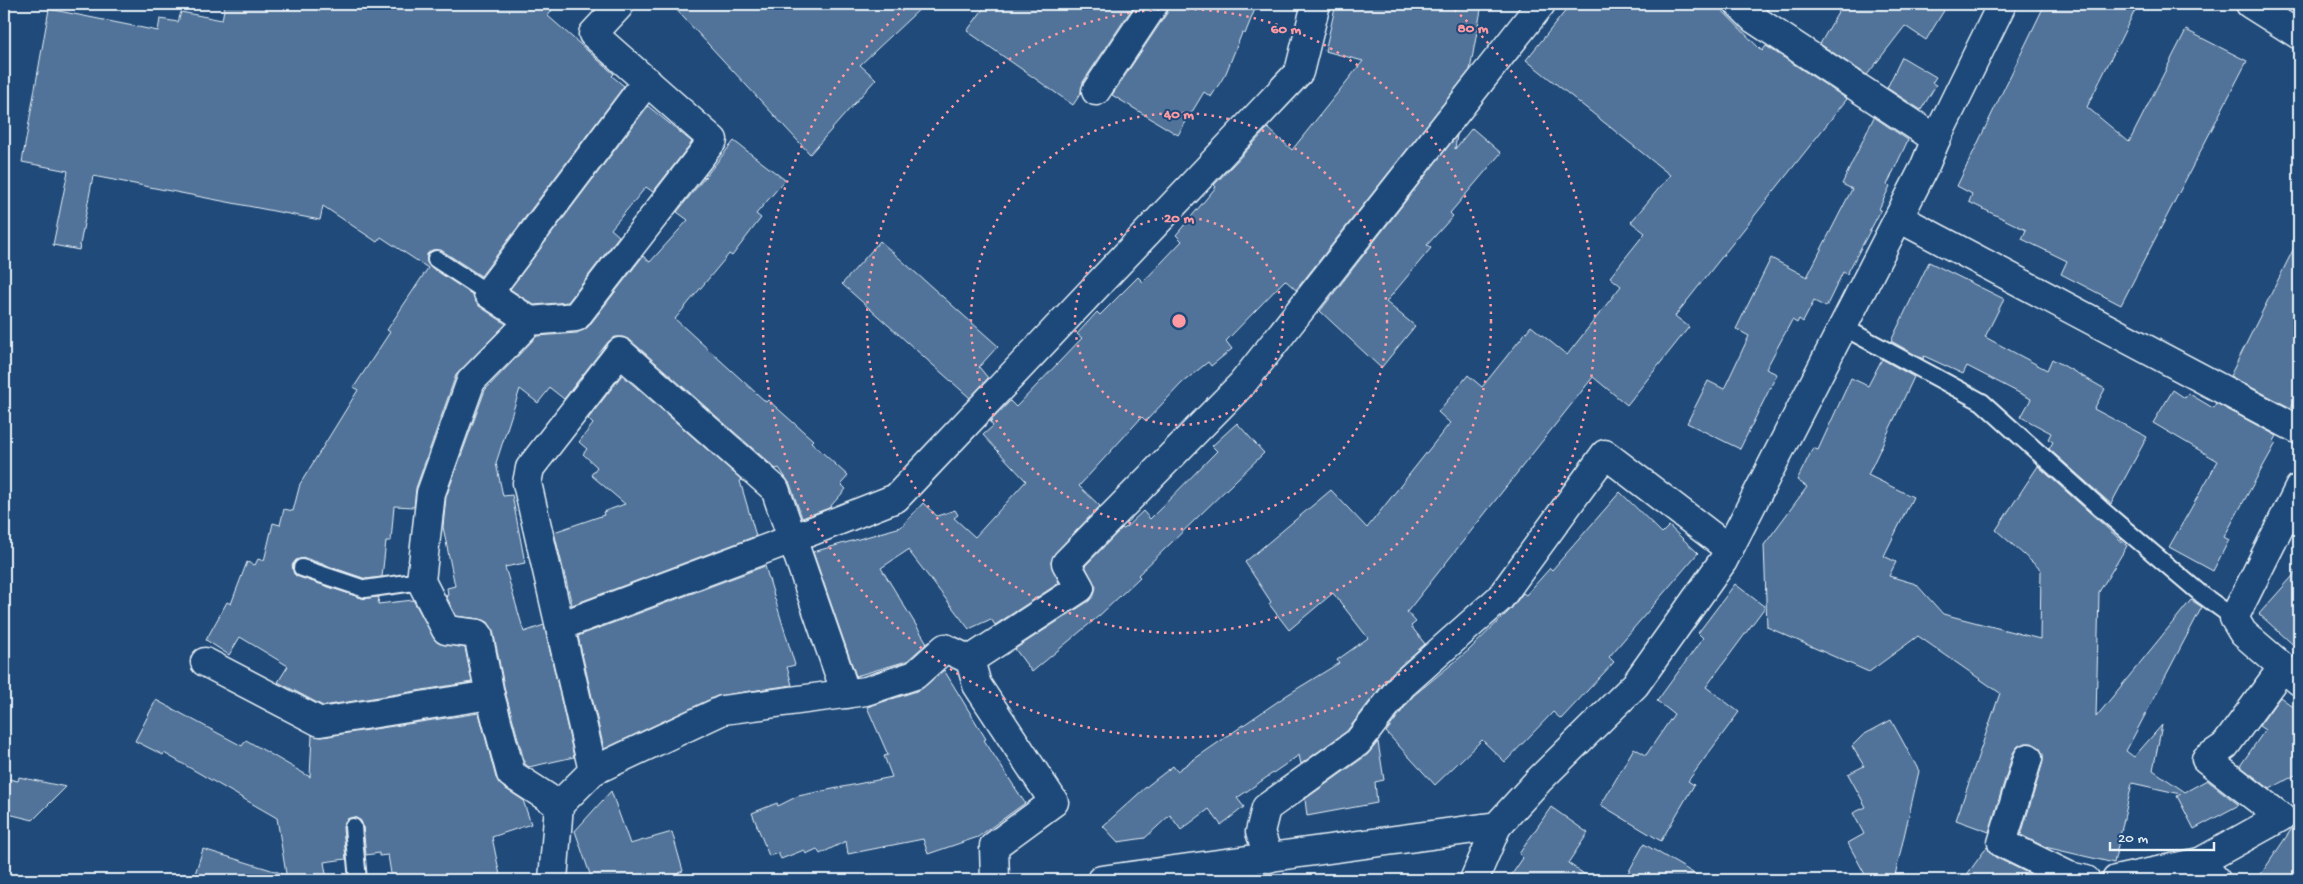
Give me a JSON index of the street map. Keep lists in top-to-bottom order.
{
  "scale_bar": "20 m",
  "rings": [
    "80 m",
    "60 m",
    "40 m",
    "20 m"
  ]
}
